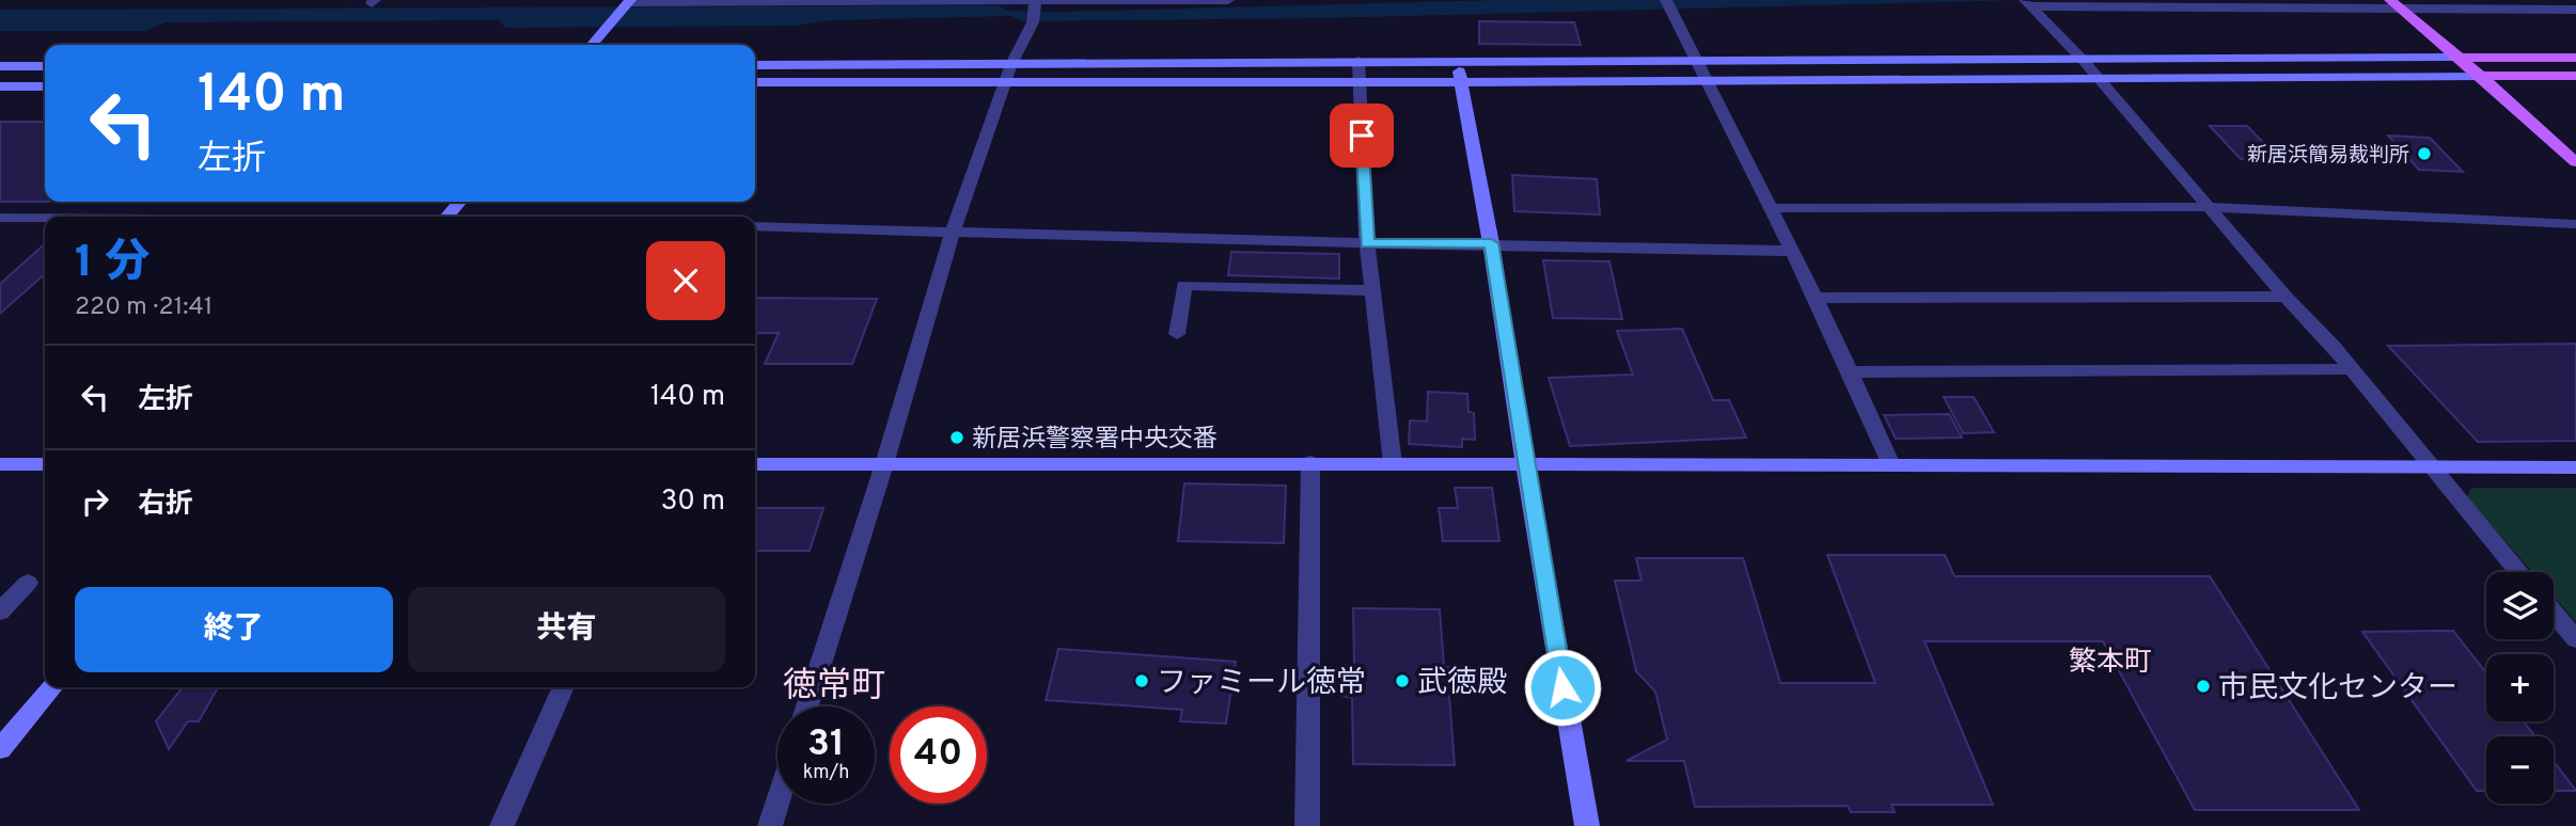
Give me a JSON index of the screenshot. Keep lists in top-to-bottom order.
{
  "districts": ["繁本町", "徳常町"],
  "places": [
    "新居浜簡易裁判所",
    "新居浜警察署中央交番",
    "ファミール徳常",
    "武徳殿",
    "市民文化センター"
  ],
  "page": {
    "turn": ["140 m", "左折"],
    "heading": ["1 分", "220 m · 21:41"],
    "list": [
      {
        "name": "左折",
        "value": "140 m"
      },
      {
        "name": "右折",
        "value": "30 m"
      }
    ],
    "map_buttons": ["+", "−"],
    "buttons": ["終了", "共有"],
    "speed": "31 km/h",
    "limit": "40"
  }
}
